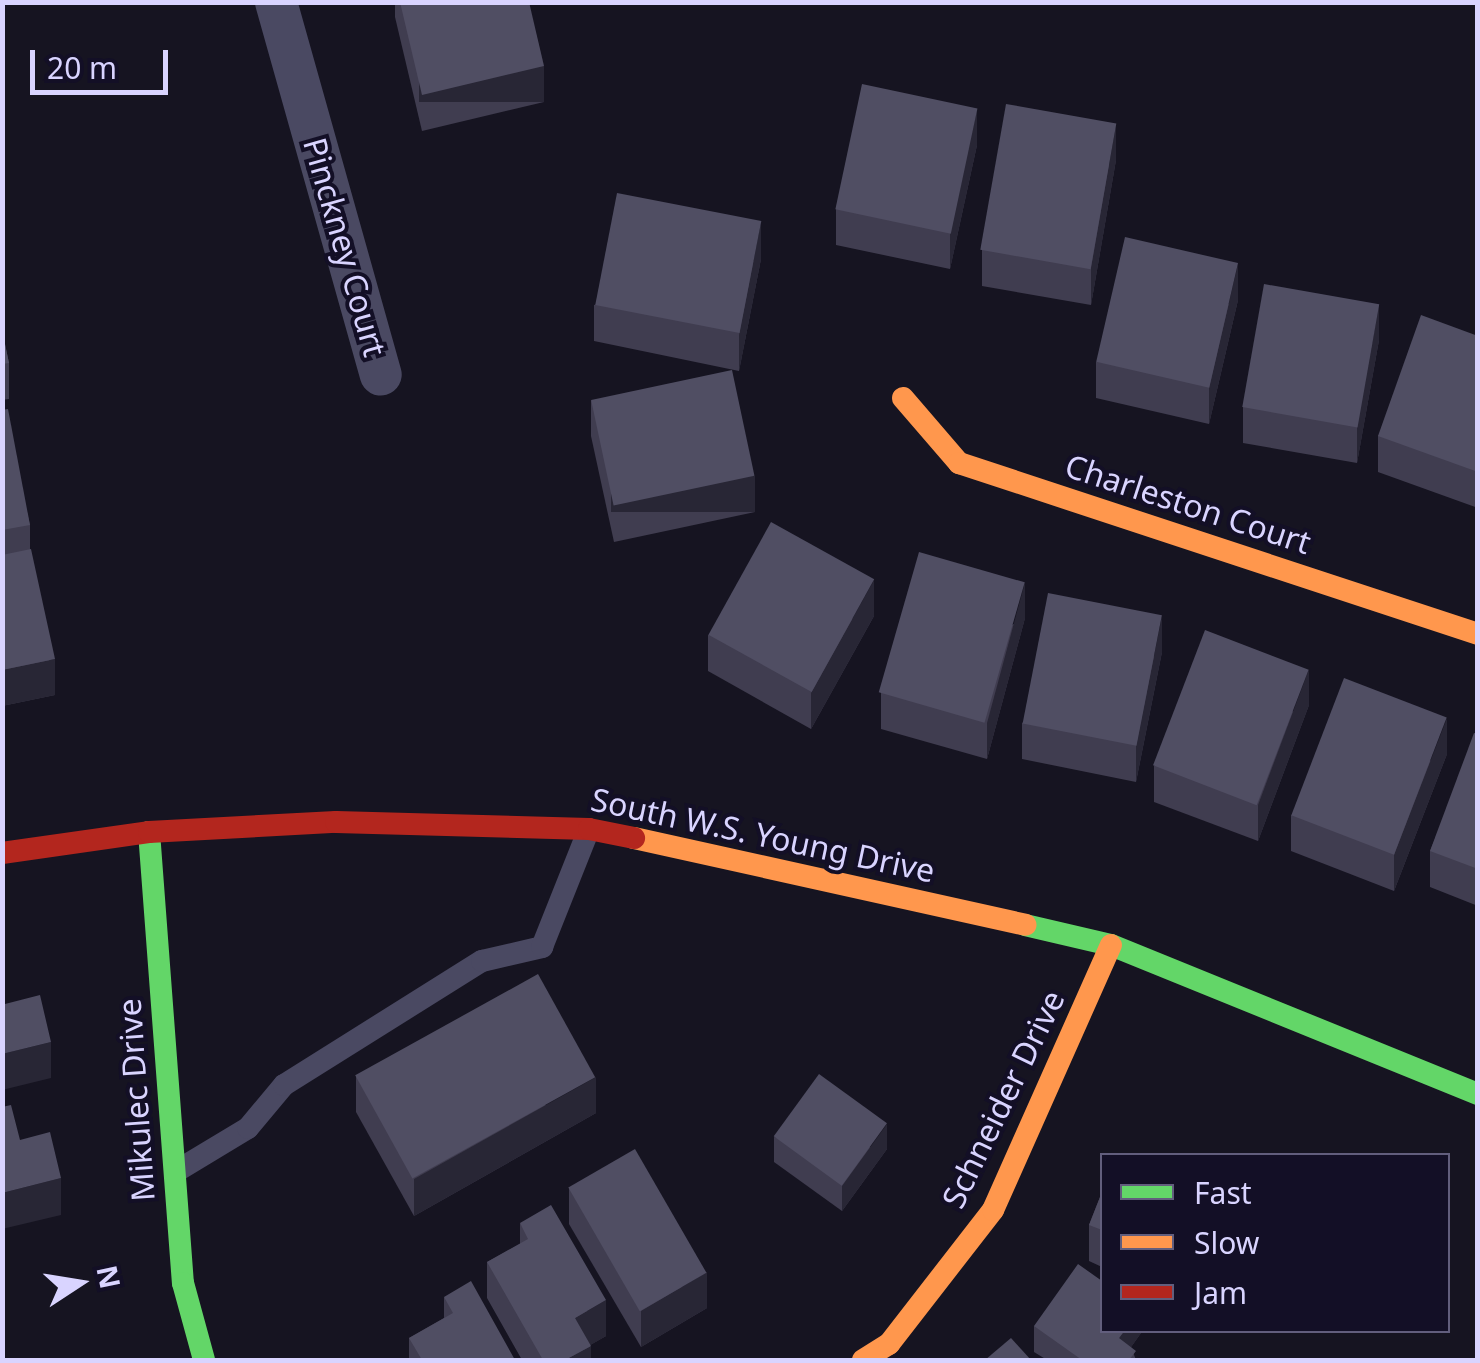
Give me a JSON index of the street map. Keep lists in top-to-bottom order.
{
  "streets": {
    "street": [
      "Pinckney Court",
      "Charleston Court",
      "South W.S. Young Drive",
      "Schneider Drive",
      "Mikulec Drive"
    ]
  },
  "crossings": [
    ["South W.S. Young Drive", "Schneider Drive"],
    ["South W.S. Young Drive", "Mikulec Drive"]
  ],
  "legend": ["Fast", "Slow", "Jam"],
  "scale_bar": "20 m",
  "north": "right"
}
